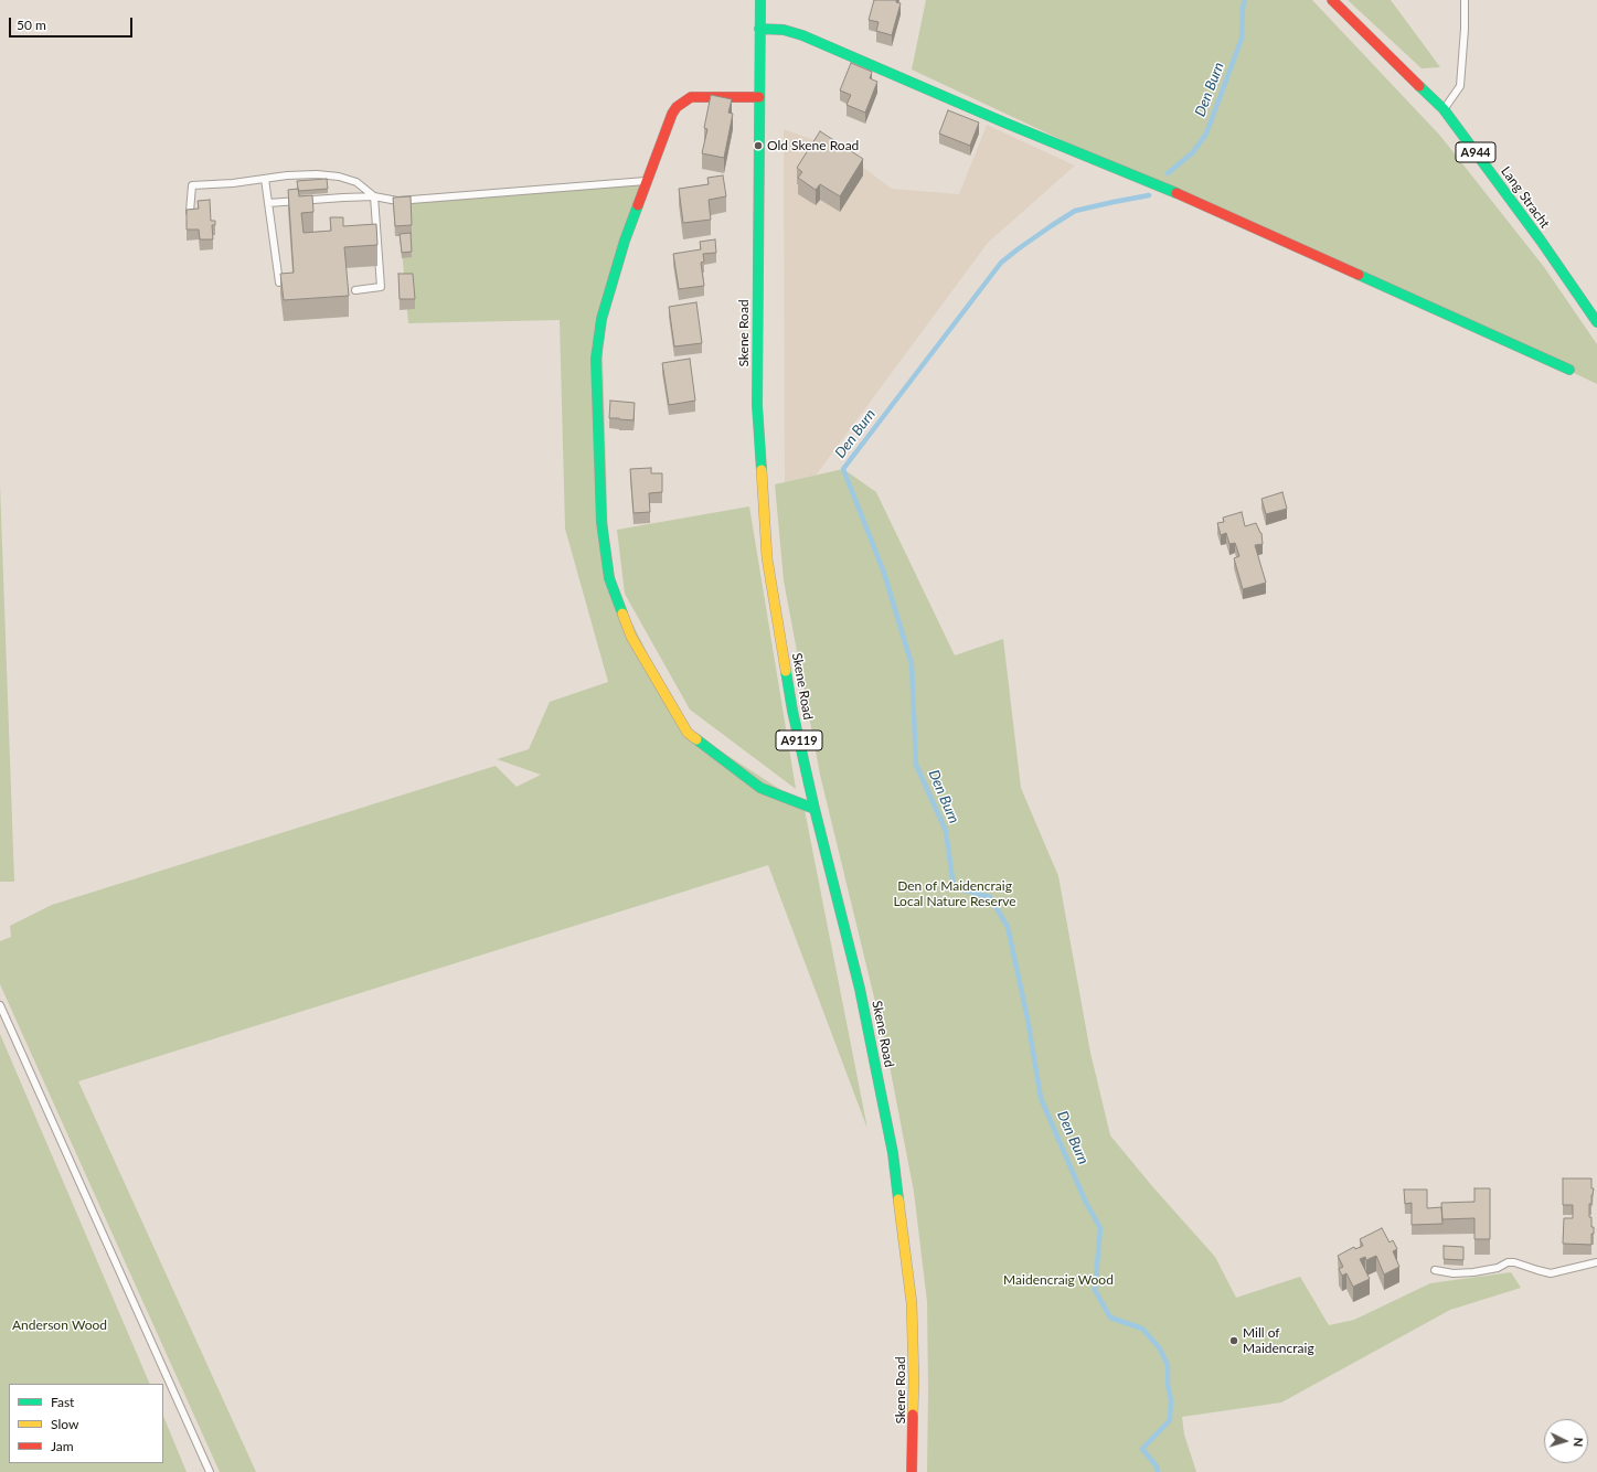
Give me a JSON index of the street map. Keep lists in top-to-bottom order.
{
  "streets": {
    "main road": [
      "A944",
      "Lang Stracht",
      "Skene Road",
      "A9119"
    ]
  },
  "water": ["Den Burn"],
  "parks": ["Den of Maidencraig Local Nature Reserve", "Maidencraig Wood", "Anderson Wood"],
  "places": ["Old Skene Road", "Mill of Maidencraig"],
  "legend": ["Fast", "Slow", "Jam"],
  "scale_bar": "50 m",
  "north": "right"
}
